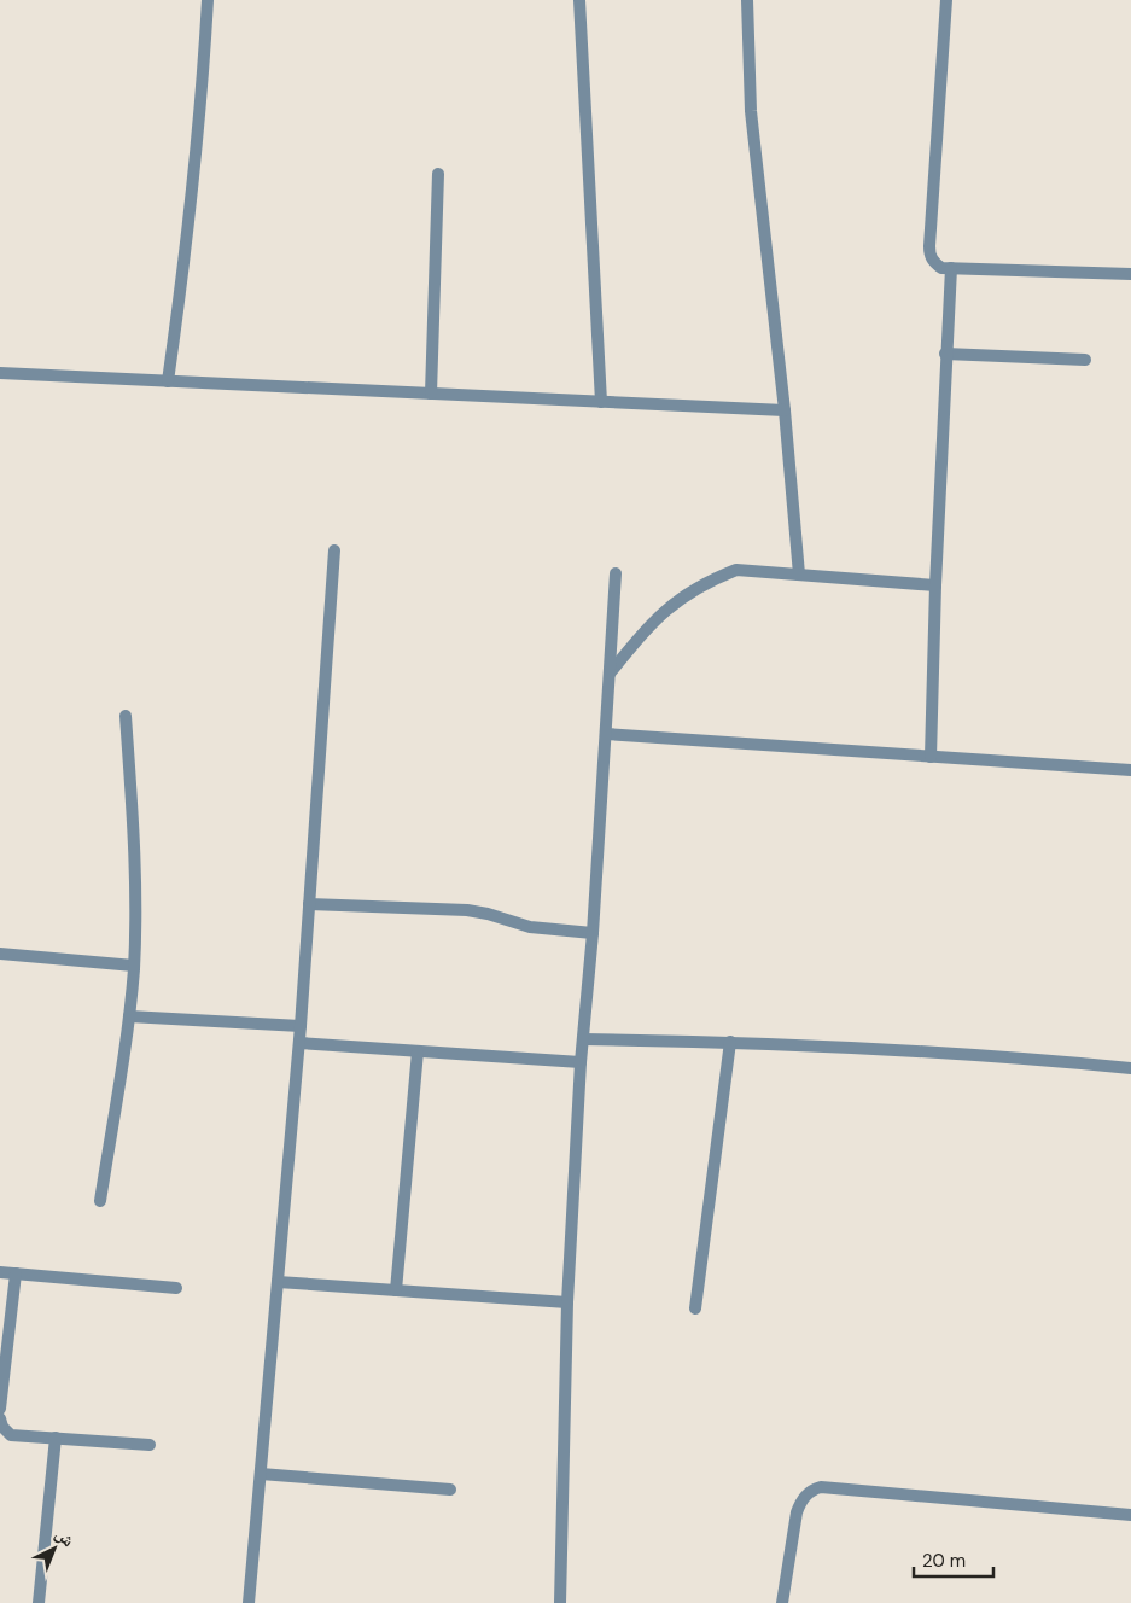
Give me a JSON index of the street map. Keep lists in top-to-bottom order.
{
  "scale_bar": "20 m",
  "north": "top right"
}
